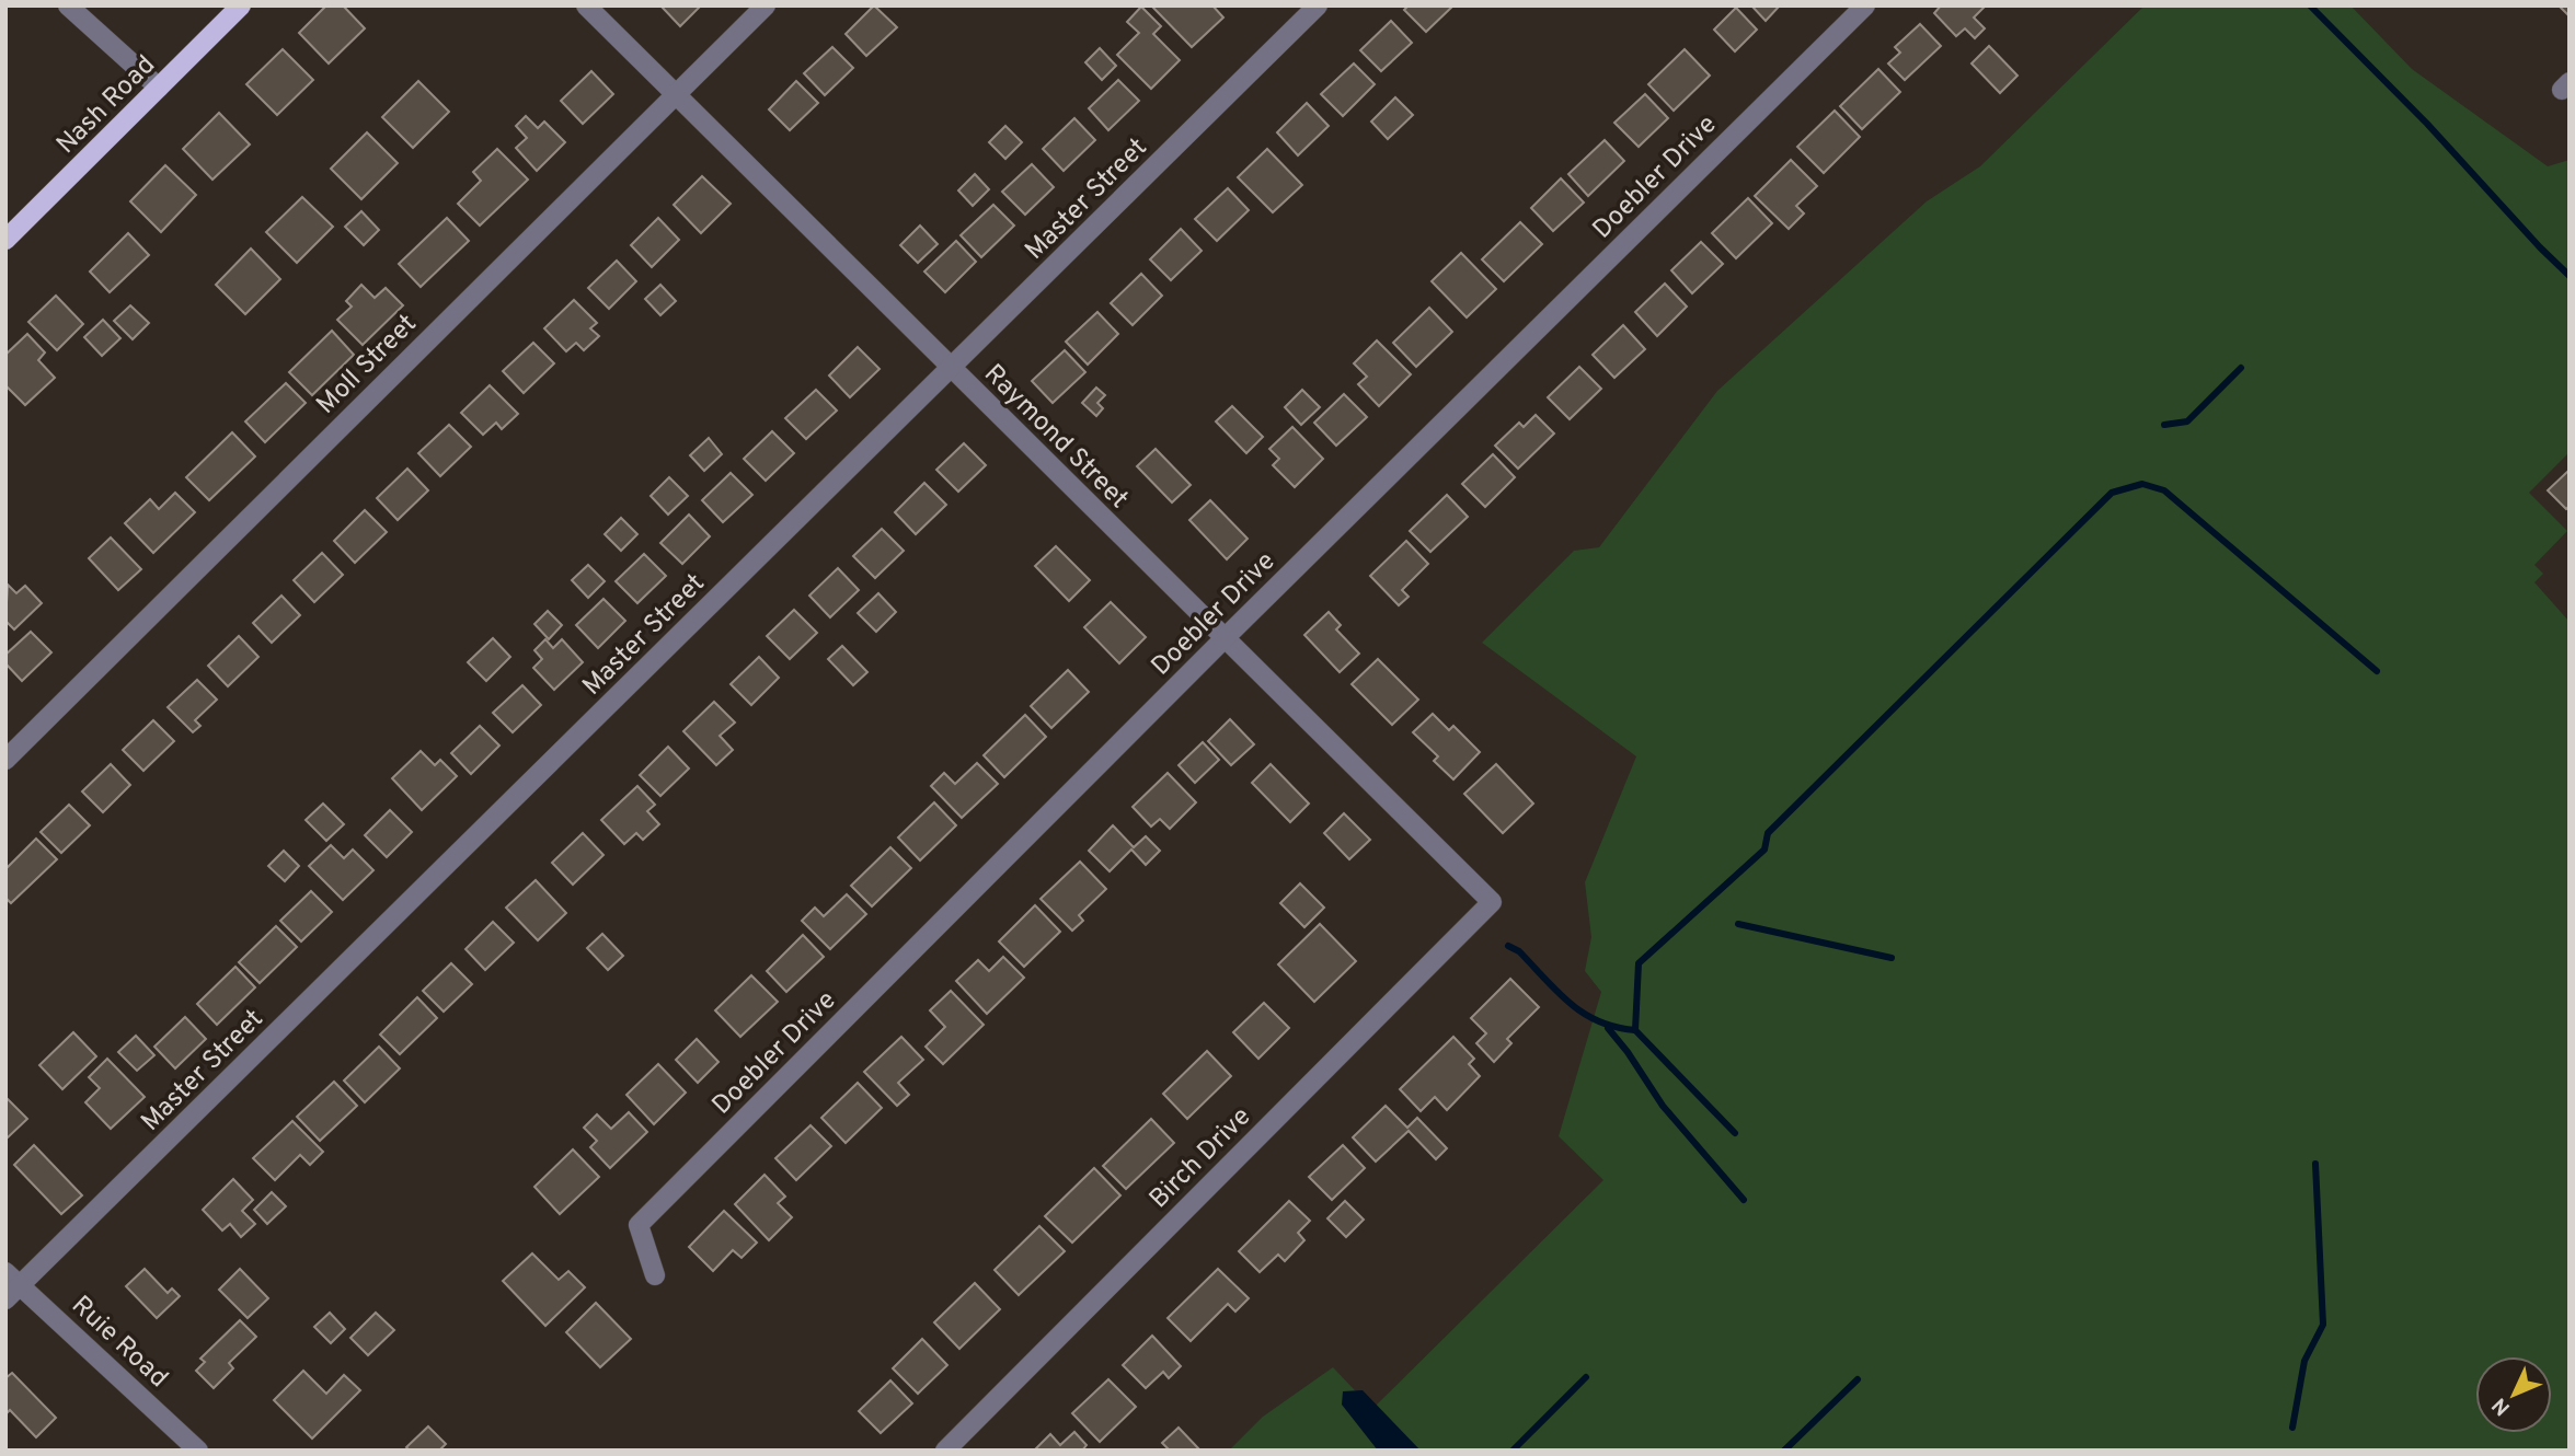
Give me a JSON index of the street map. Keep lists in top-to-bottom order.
{
  "streets": {
    "main road": ["Nash Road"],
    "street": [
      "Doebler Drive",
      "Master Street",
      "Moll Street",
      "Raymond Street",
      "Birch Drive",
      "Ruie Road"
    ]
  },
  "crossings": [
    ["Doebler Drive", "Raymond Street"],
    ["Master Street", "Raymond Street"],
    ["Master Street", "Ruie Road"],
    ["Moll Street", "Raymond Street"],
    ["Raymond Street", "Birch Drive"]
  ],
  "north": "bottom left"
}
